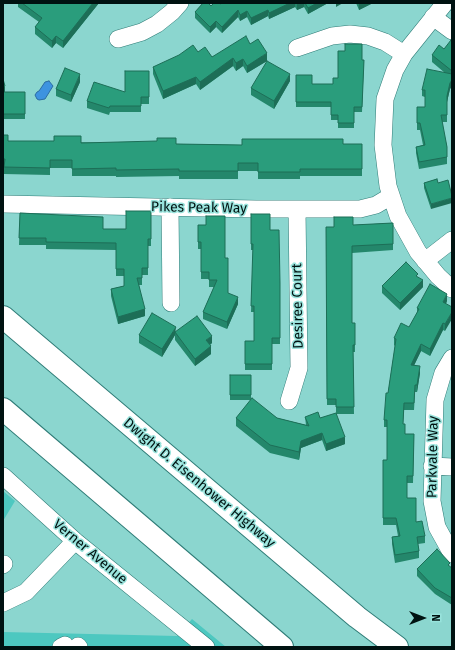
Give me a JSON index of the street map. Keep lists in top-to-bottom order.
{
  "streets": {
    "highway": ["Dwight D. Eisenhower Highway"],
    "street": [
      "Pikes Peak Way",
      "Desiree Court",
      "Parkvale Way",
      "Verner Avenue"
    ]
  },
  "crossings": [
    ["Pikes Peak Way", "Desiree Court"]
  ],
  "north": "right"
}
